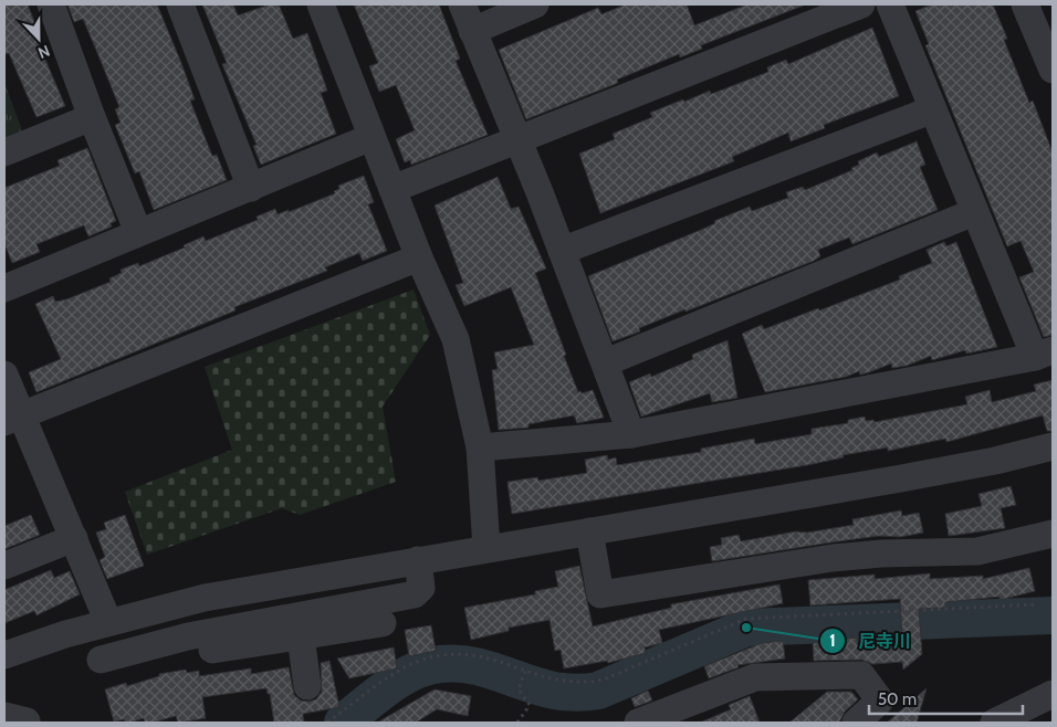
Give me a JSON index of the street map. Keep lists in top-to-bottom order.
{
  "places": ["尼寺川"],
  "scale_bar": "50 m",
  "north": "bottom"
}
